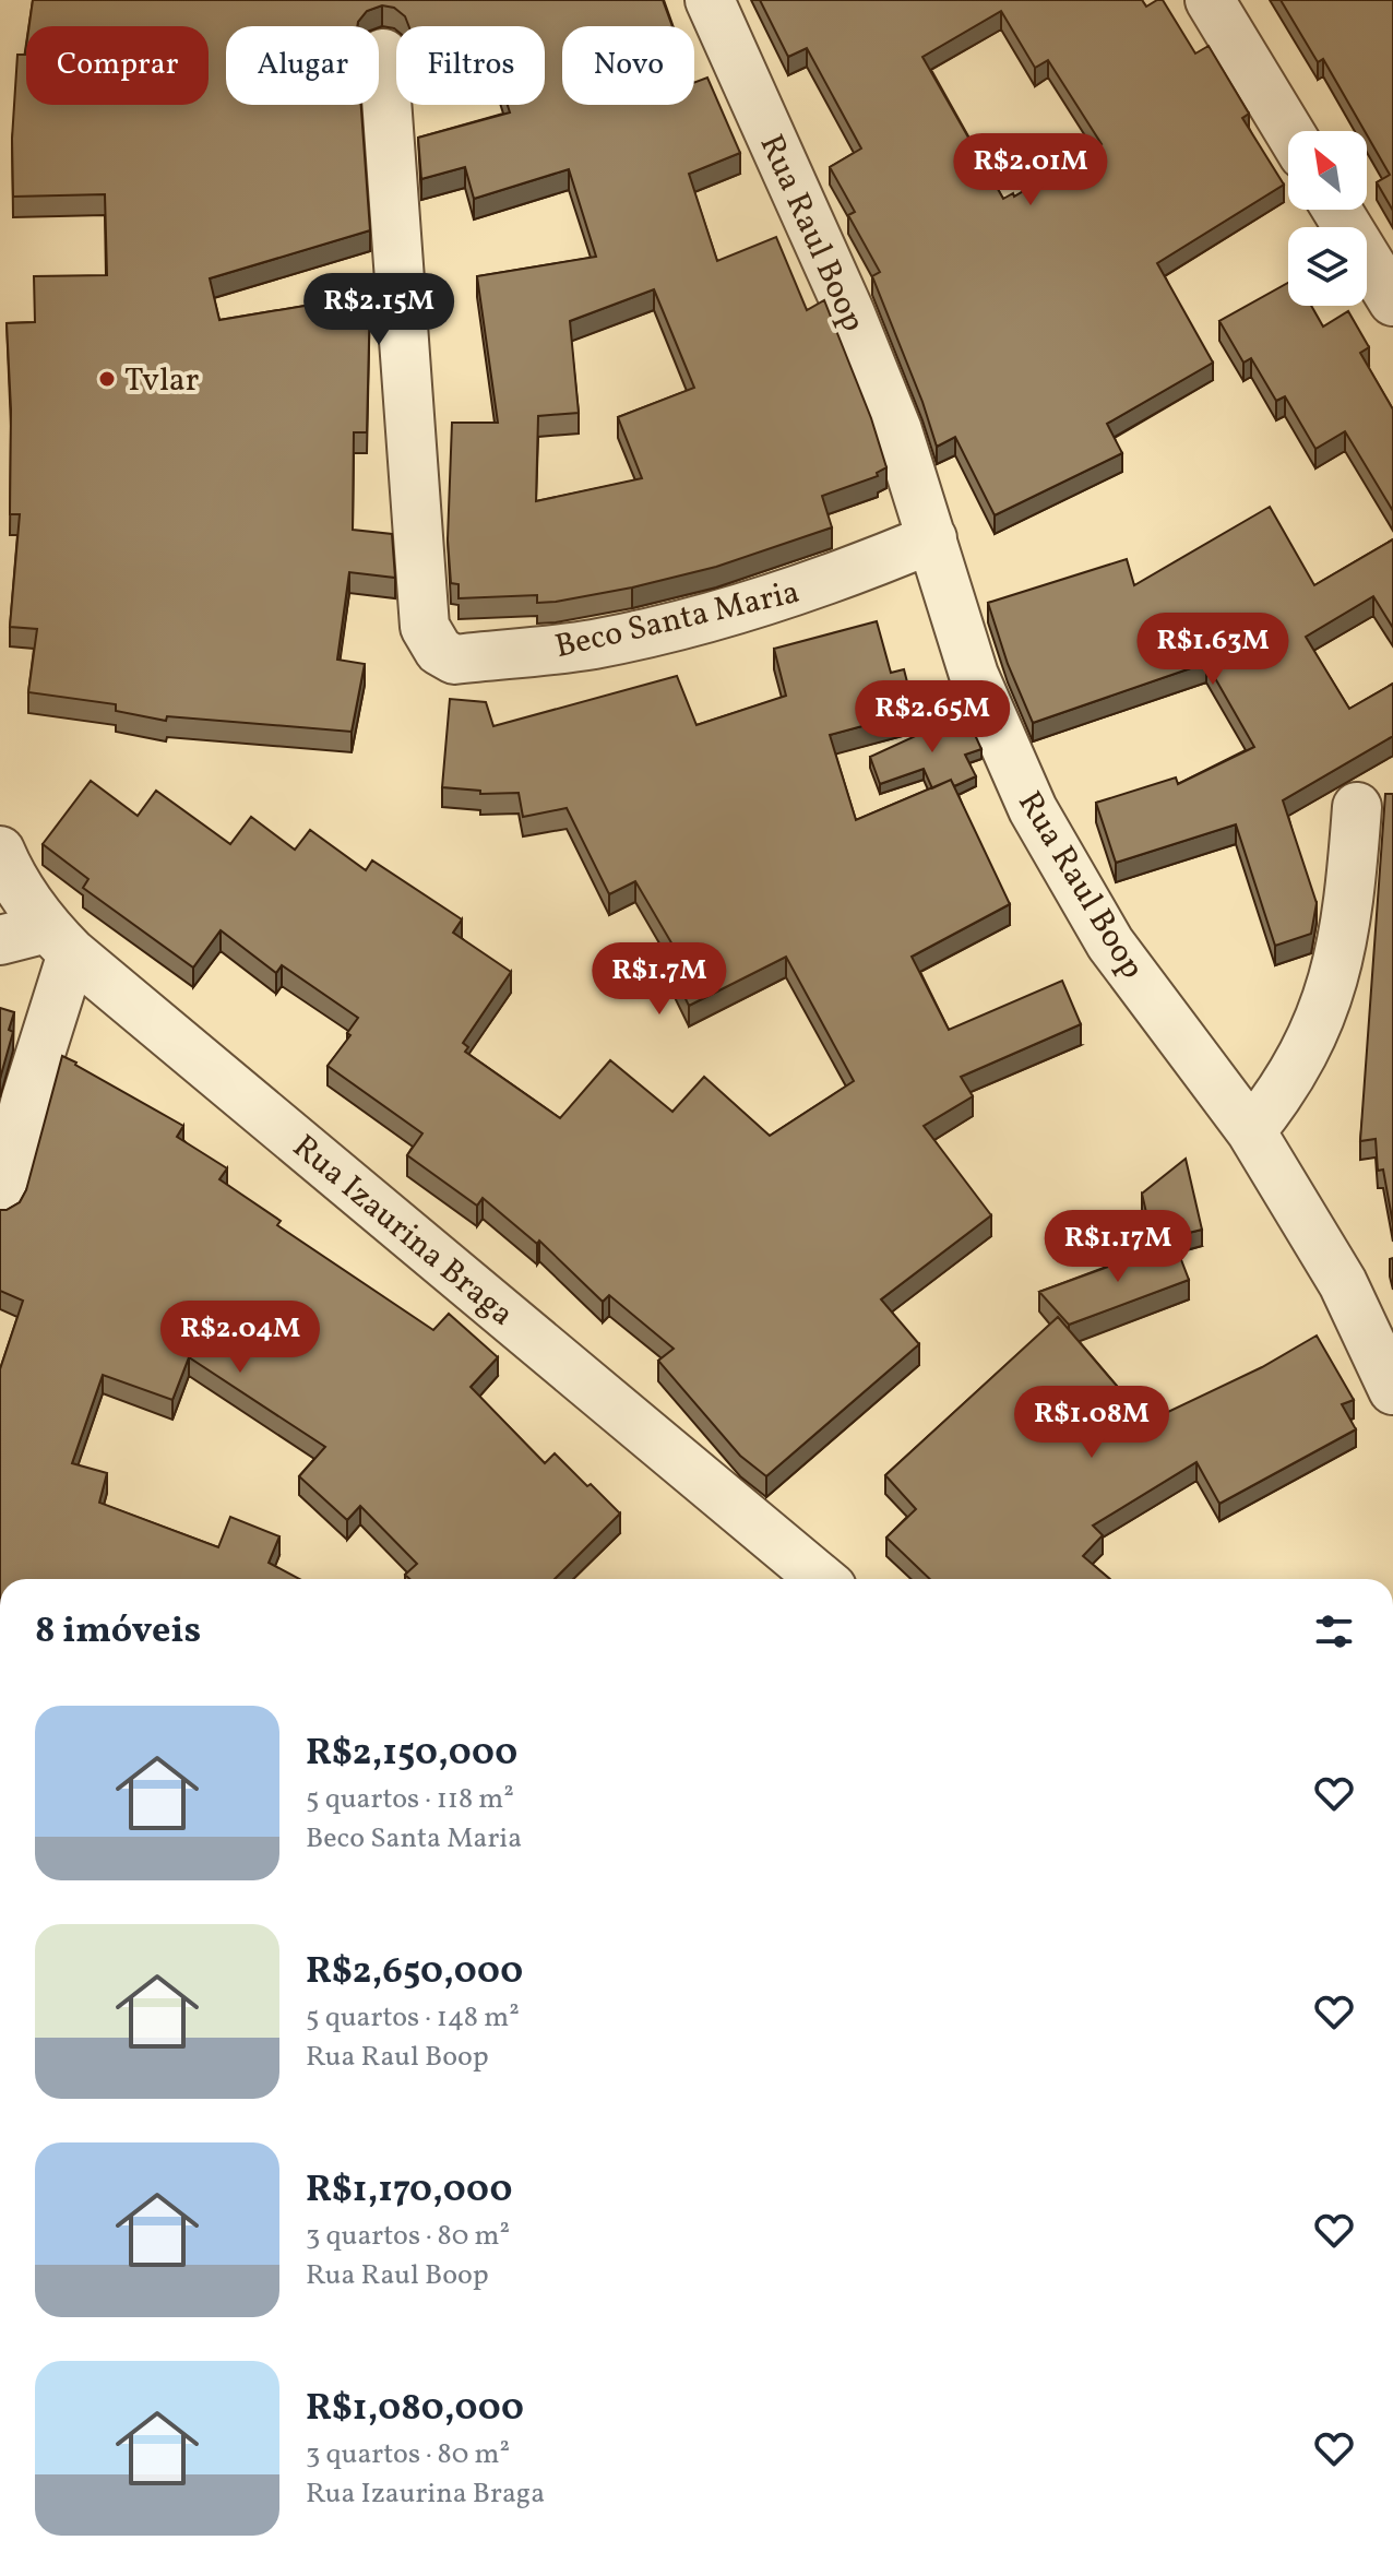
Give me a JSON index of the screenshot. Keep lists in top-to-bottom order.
{
  "streets": {
    "street": ["Rua Raul Boop", "Beco Santa Maria", "Rua Izaurina Braga"]
  },
  "crossings": [
    ["Rua Raul Boop", "Beco Santa Maria"]
  ],
  "places": ["Tvlar"],
  "north": "top left",
  "page": {
    "chip": [
      "Comprar",
      "Alugar",
      "Filtros",
      "Novo"
    ],
    "price": [
      "R$2.01M",
      "R$2.15M",
      "R$1.63M",
      "R$2.65M",
      "R$1.7M",
      "R$1.17M",
      "R$2.04M",
      "R$1.08M"
    ],
    "heading": "8 imóveis",
    "list": [
      {
        "name": "R$2,150,000",
        "note": "5 quartos · 118 m² · Beco Santa Maria"
      },
      {
        "name": "R$2,650,000",
        "note": "5 quartos · 148 m² · Rua Raul Boop"
      },
      {
        "name": "R$1,170,000",
        "note": "3 quartos · 80 m² · Rua Raul Boop"
      },
      {
        "name": "R$1,080,000",
        "note": "3 quartos · 80 m² · Rua Izaurina Braga"
      }
    ]
  }
}
